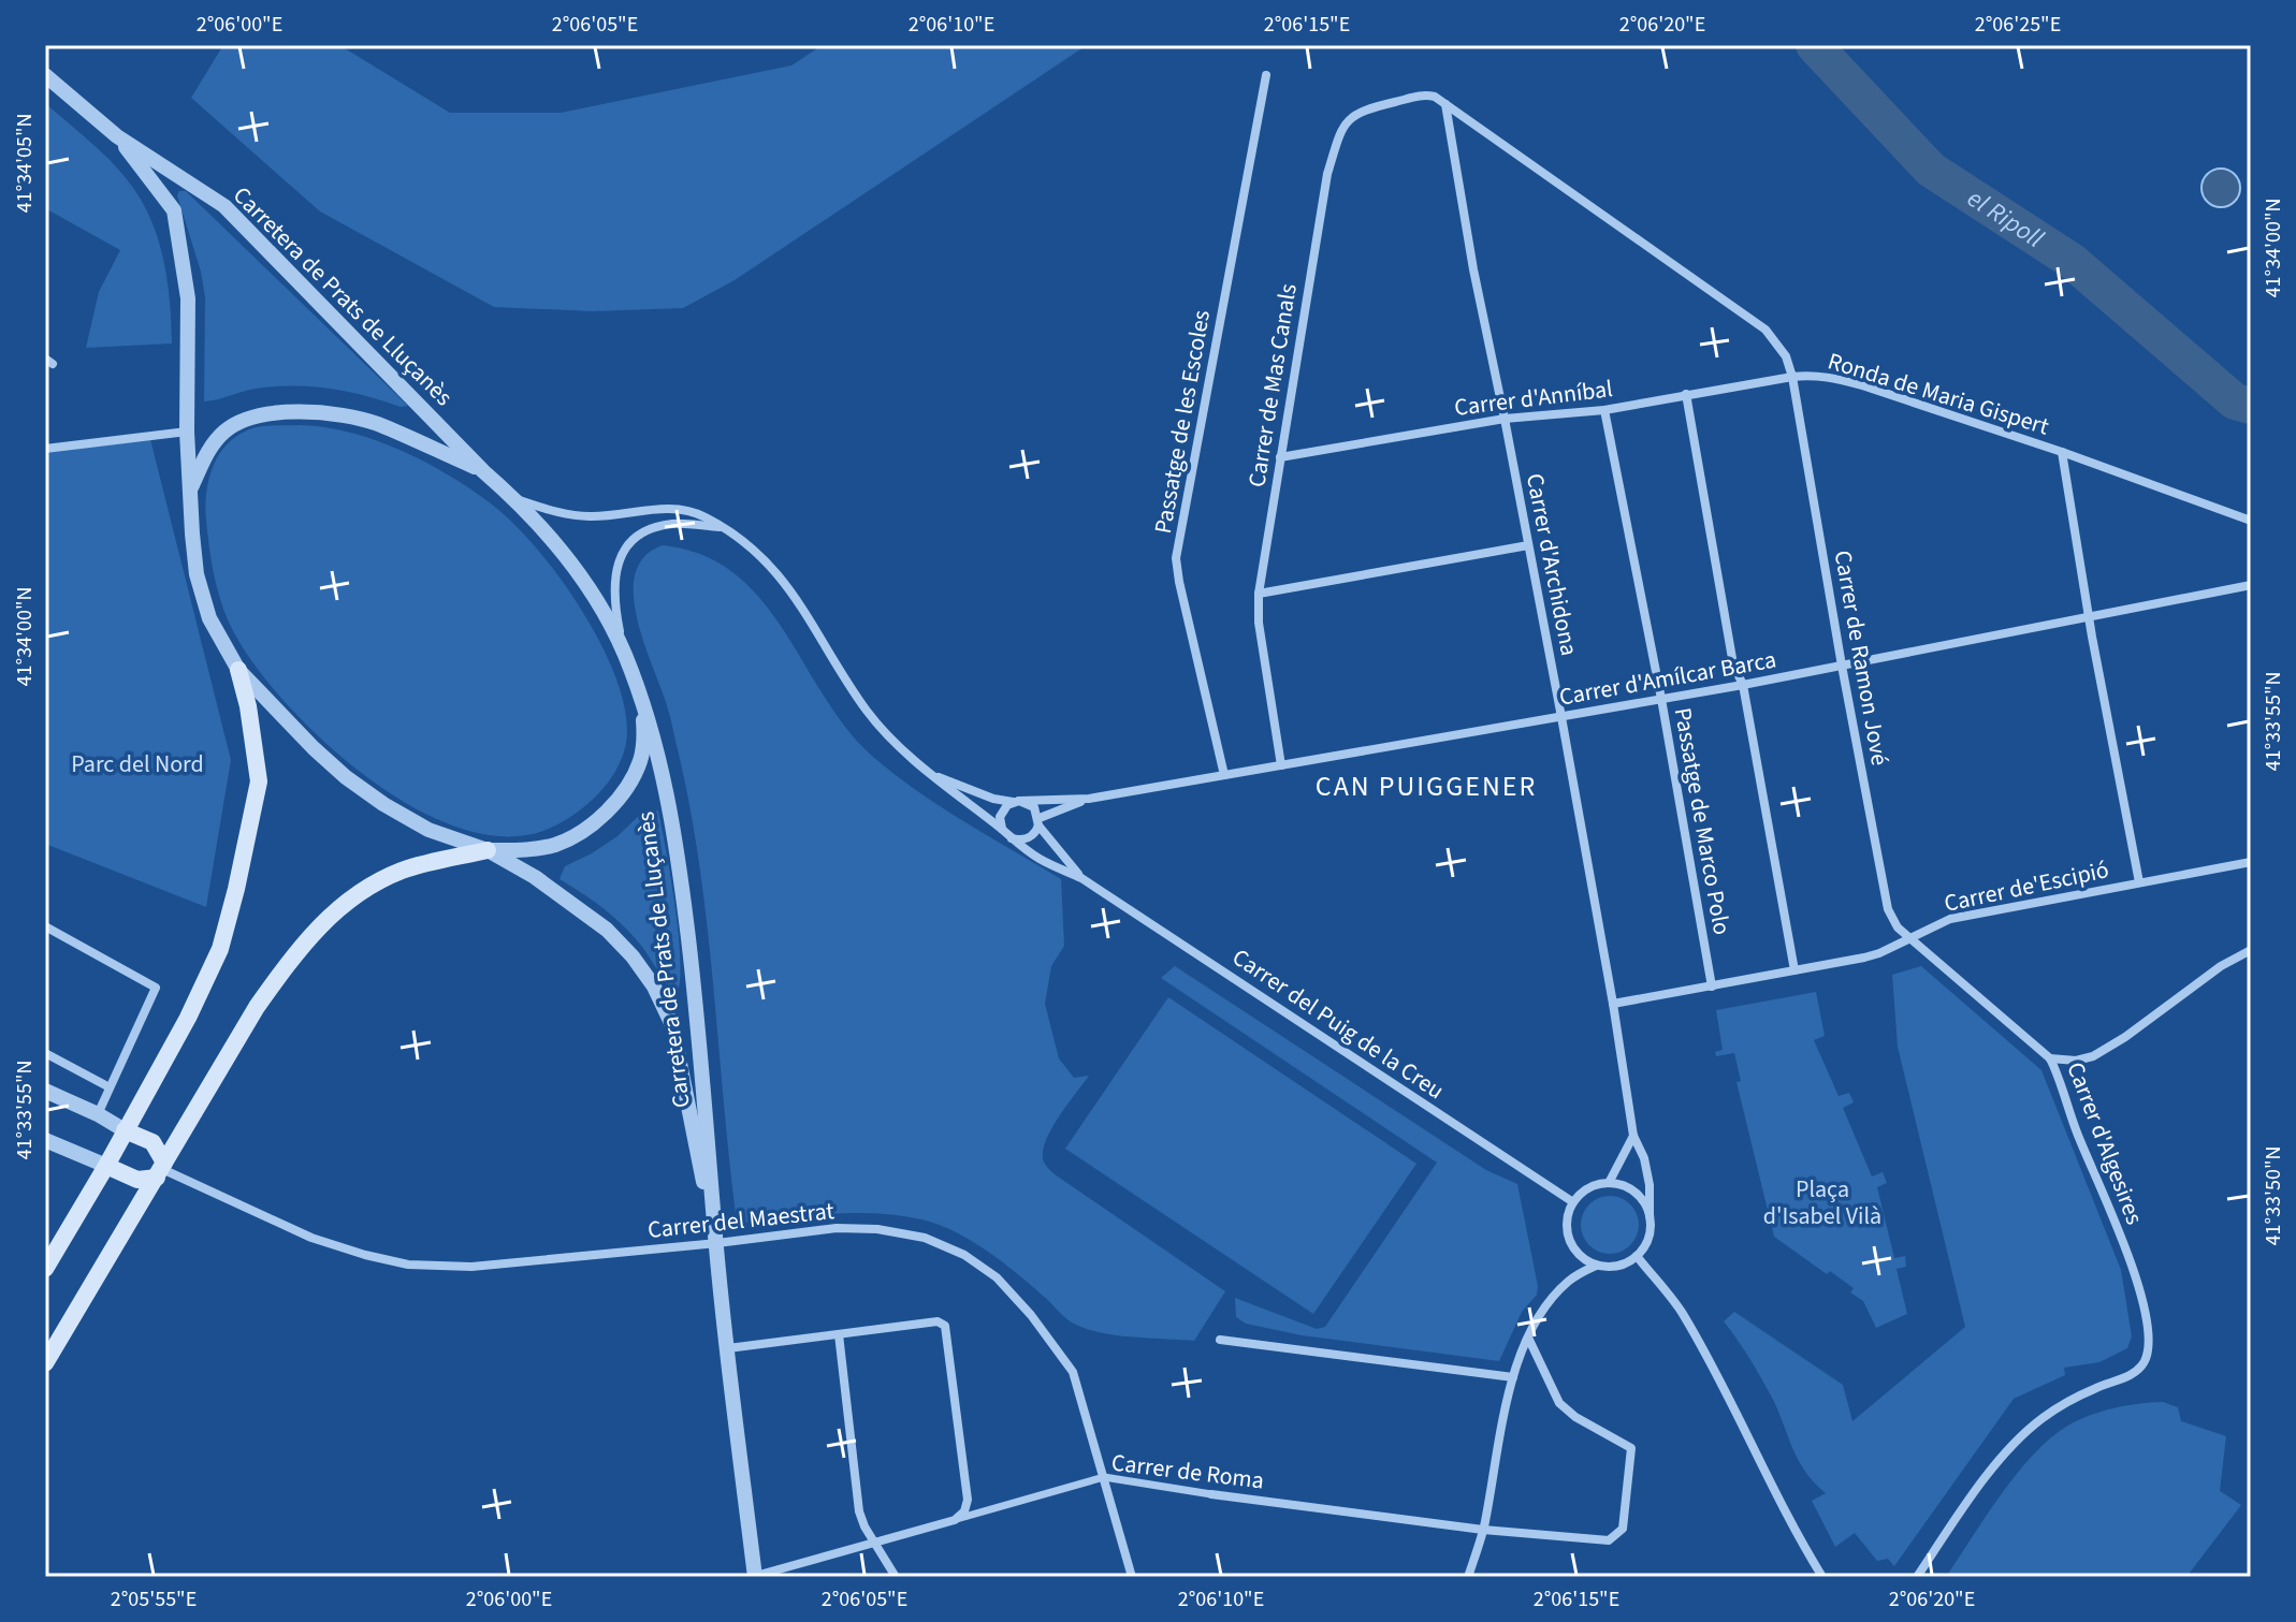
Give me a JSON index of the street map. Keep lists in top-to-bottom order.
{
  "streets": {
    "street": [
      "Carretera de Prats de Lluçanès",
      "Carrer de Mas Canals",
      "Ronda de Maria Gispert",
      "Carrer d'Anníbal",
      "Passatge de les Escoles",
      "Carrer d'Archidona",
      "Carrer de Ramon Jové",
      "Carrer d'Amílcar Barca",
      "Passatge de Marco Polo",
      "Carrer de'Escipió",
      "Carrer del Puig de la Creu",
      "Carrer d'Algesires",
      "Carrer del Maestrat",
      "Carrer de Roma"
    ]
  },
  "crossings": [
    ["Carretera de Prats de Lluçanès", "Carrer del Maestrat"],
    ["Carretera de Prats de Lluçanès", "Carrer de Roma"],
    ["Carrer de Mas Canals", "Ronda de Maria Gispert"],
    ["Carrer de Mas Canals", "Carrer d'Anníbal"],
    ["Carrer de Mas Canals", "Carrer d'Archidona"],
    ["Carrer de Mas Canals", "Carrer d'Amílcar Barca"],
    ["Ronda de Maria Gispert", "Carrer d'Anníbal"],
    ["Ronda de Maria Gispert", "Carrer d'Archidona"],
    ["Ronda de Maria Gispert", "Carrer de Ramon Jové"],
    ["Carrer d'Anníbal", "Carrer d'Archidona"],
    ["Carrer d'Anníbal", "Carrer de Ramon Jové"],
    ["Carrer d'Anníbal", "Passatge de Marco Polo"],
    ["Passatge de les Escoles", "Carrer d'Amílcar Barca"],
    ["Carrer d'Archidona", "Carrer d'Amílcar Barca"],
    ["Carrer d'Archidona", "Carrer de'Escipió"],
    ["Carrer d'Archidona", "Carrer del Puig de la Creu"],
    ["Carrer de Ramon Jové", "Carrer d'Amílcar Barca"],
    ["Carrer de Ramon Jové", "Carrer de'Escipió"],
    ["Carrer de Ramon Jové", "Carrer d'Algesires"],
    ["Carrer d'Amílcar Barca", "Passatge de Marco Polo"],
    ["Carrer d'Amílcar Barca", "Carrer del Puig de la Creu"],
    ["Passatge de Marco Polo", "Carrer de'Escipió"],
    ["Carrer de'Escipió", "Carrer d'Algesires"],
    ["Carrer del Maestrat", "Carrer de Roma"]
  ],
  "districts": ["CAN PUIGGENER"],
  "water": ["el Ripoll"],
  "parks": ["Parc del Nord", "Plaça d'Isabel Vilà"],
  "coordinates": [
    "2°06'00\"E",
    "2°06'05\"E",
    "2°06'10\"E",
    "2°06'15\"E",
    "2°06'20\"E",
    "2°06'25\"E",
    "41°34'05\"N",
    "41°34'00\"N",
    "41°33'55\"N",
    "41°33'50\"N",
    "2°05'55\"E"
  ]
}
